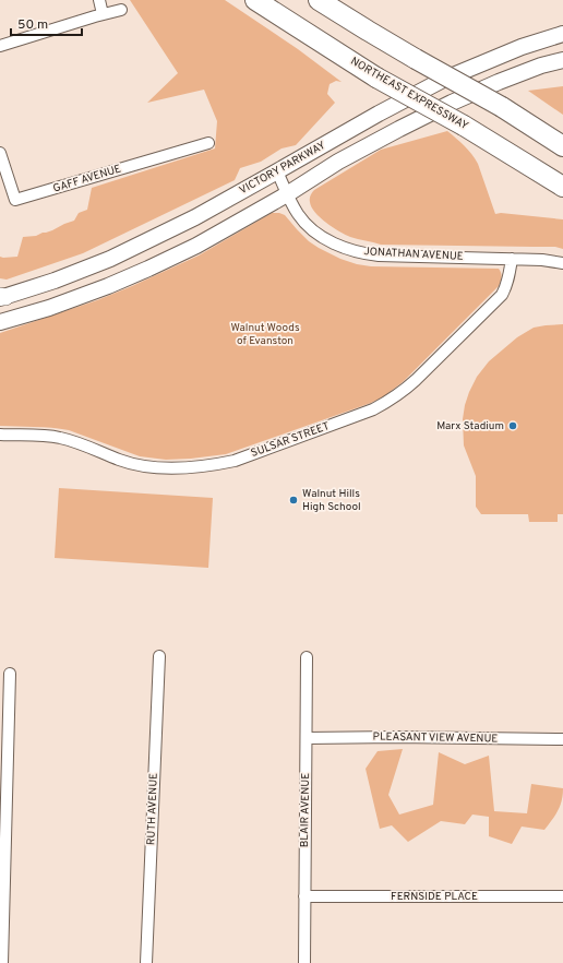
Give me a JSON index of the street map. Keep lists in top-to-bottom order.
{
  "streets": {
    "highway": ["NORTHEAST EXPRESSWAY"],
    "street": [
      "VICTORY PARKWAY",
      "GAFF AVENUE",
      "JONATHAN AVENUE",
      "SULSAR STREET",
      "PLEASANT VIEW AVENUE",
      "RUTH AVENUE",
      "BLAIR AVENUE",
      "FERNSIDE PLACE"
    ]
  },
  "crossings": [
    ["VICTORY PARKWAY", "JONATHAN AVENUE"],
    ["JONATHAN AVENUE", "SULSAR STREET"],
    ["PLEASANT VIEW AVENUE", "BLAIR AVENUE"],
    ["BLAIR AVENUE", "FERNSIDE PLACE"]
  ],
  "parks": ["Walnut Woods of Evanston"],
  "places": ["Marx Stadium", "Walnut Hills High School"],
  "scale_bar": "50 m"
}
